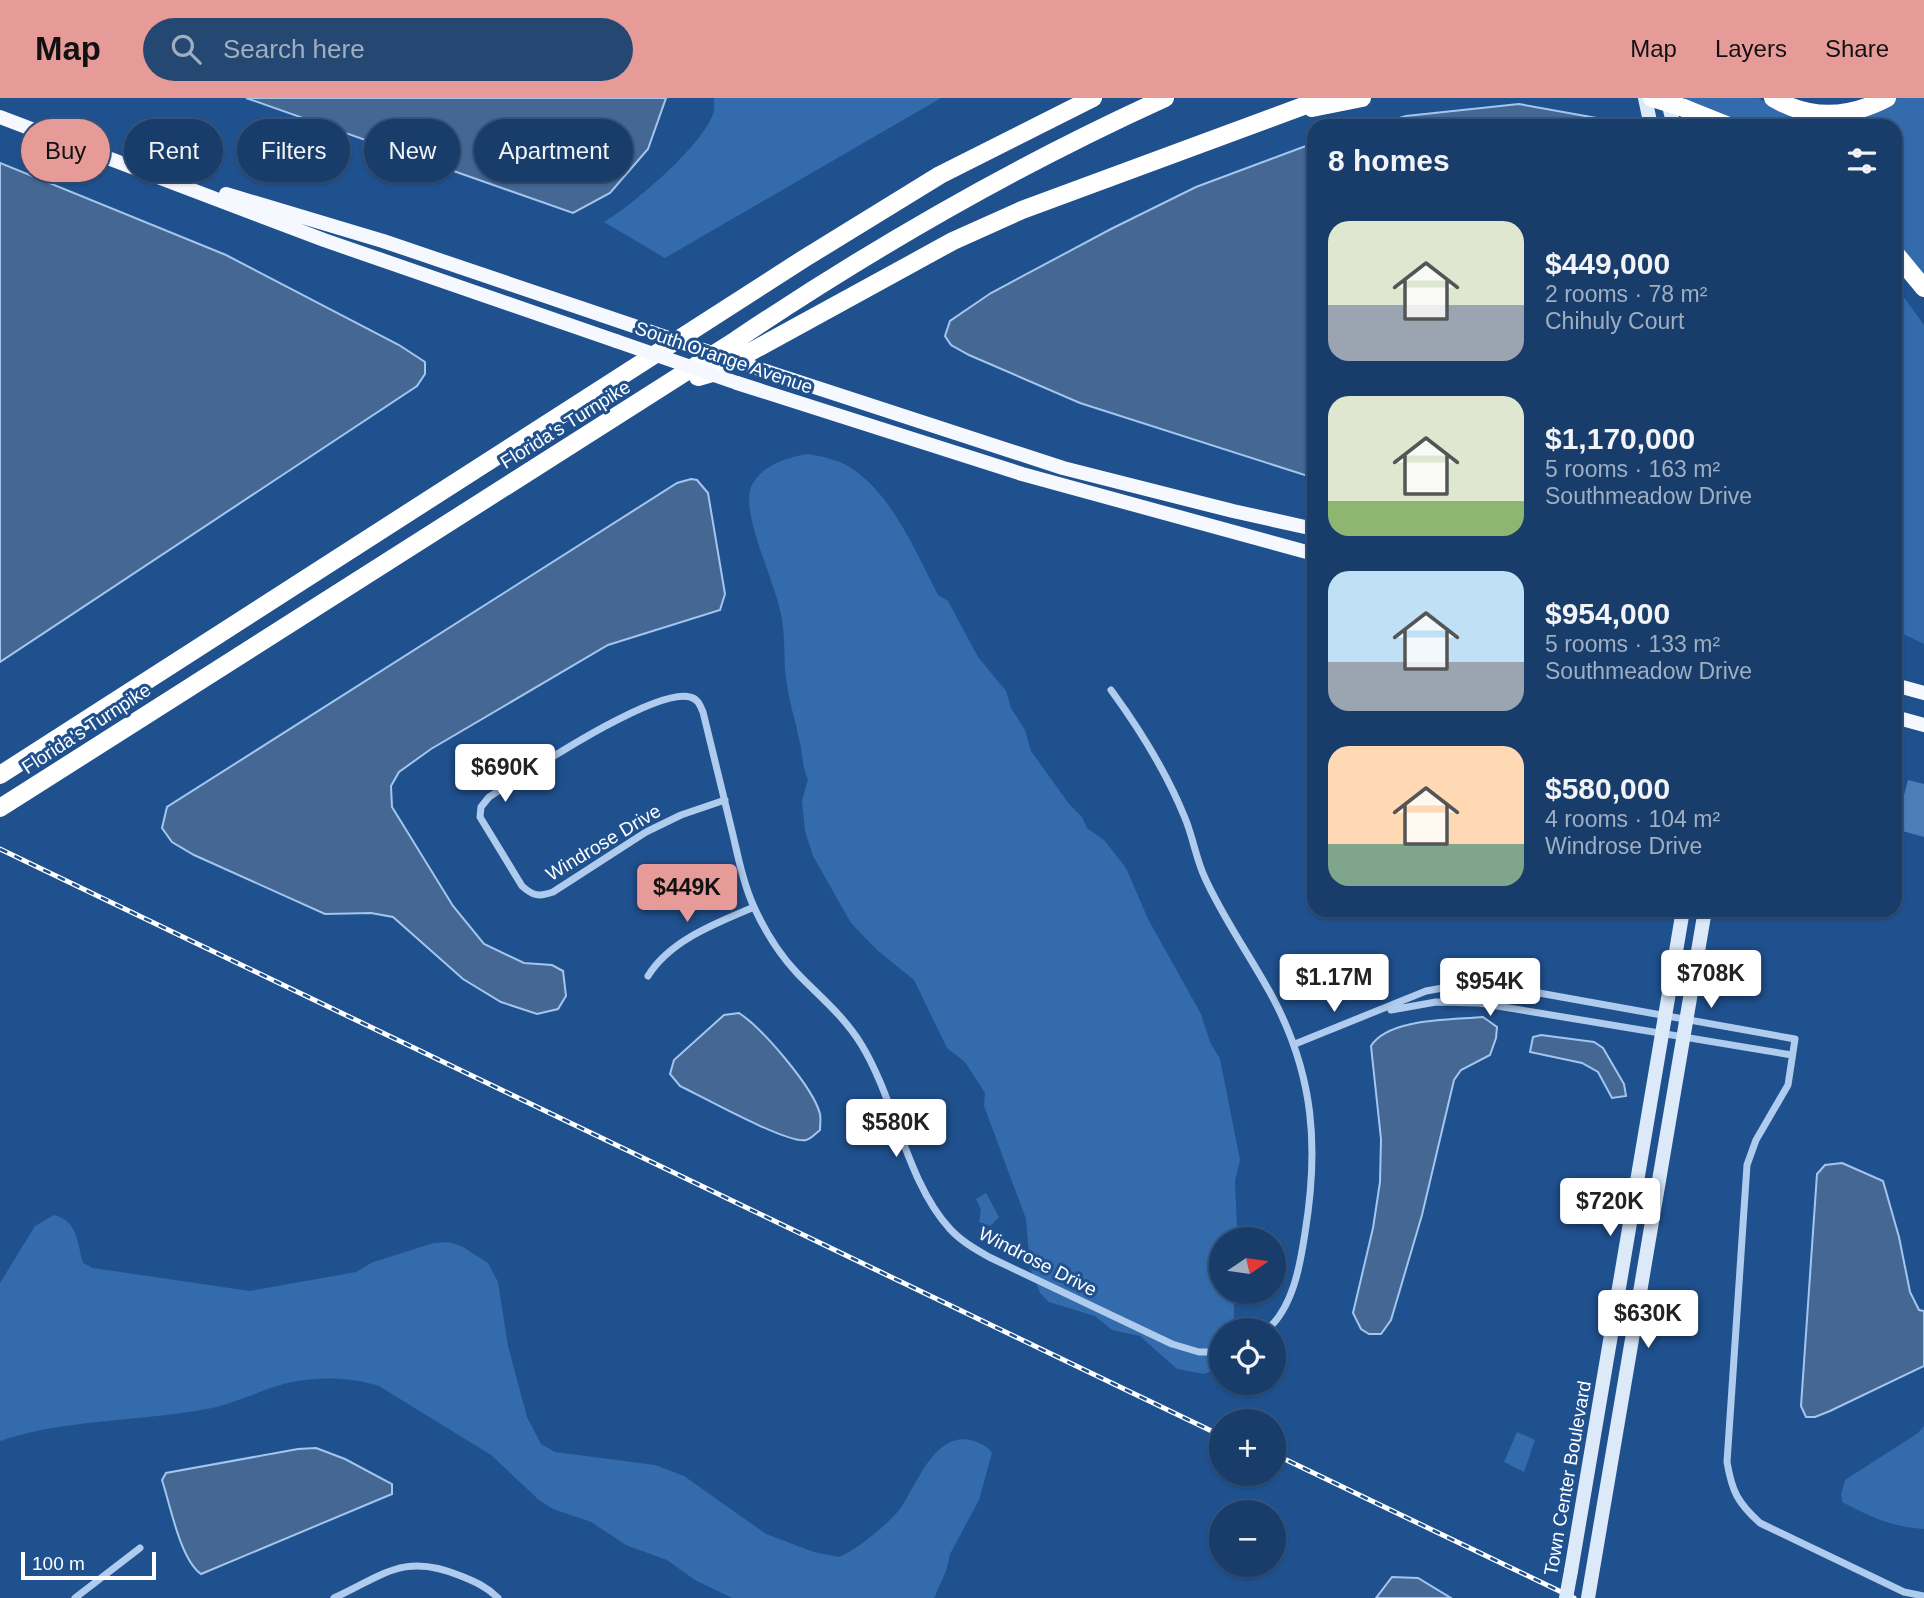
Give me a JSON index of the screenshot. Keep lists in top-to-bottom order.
{
  "streets": {
    "highway": ["Florida's Turnpike"],
    "main road": ["South Orange Avenue", "Town Center Boulevard"],
    "street": ["Windrose Drive"]
  },
  "scale_bar": "100 m",
  "north": "right",
  "page": {
    "header": "Map",
    "search": "Search here",
    "nav": ["Map", "Layers", "Share"],
    "chip": [
      "Buy",
      "Rent",
      "Filters",
      "New",
      "Apartment"
    ],
    "heading": "8 homes",
    "list": [
      {
        "name": "$449,000",
        "note": "2 rooms · 78 m² · Chihuly Court"
      },
      {
        "name": "$1,170,000",
        "note": "5 rooms · 163 m² · Southmeadow Drive"
      },
      {
        "name": "$954,000",
        "note": "5 rooms · 133 m² · Southmeadow Drive"
      },
      {
        "name": "$580,000",
        "note": "4 rooms · 104 m² · Windrose Drive"
      }
    ],
    "price": [
      "$690K",
      "$449K",
      "$708K",
      "$1.17M",
      "$954K",
      "$580K",
      "$720K",
      "$630K"
    ],
    "map_buttons": ["+", "−"],
    "scale": "100 m"
  }
}
